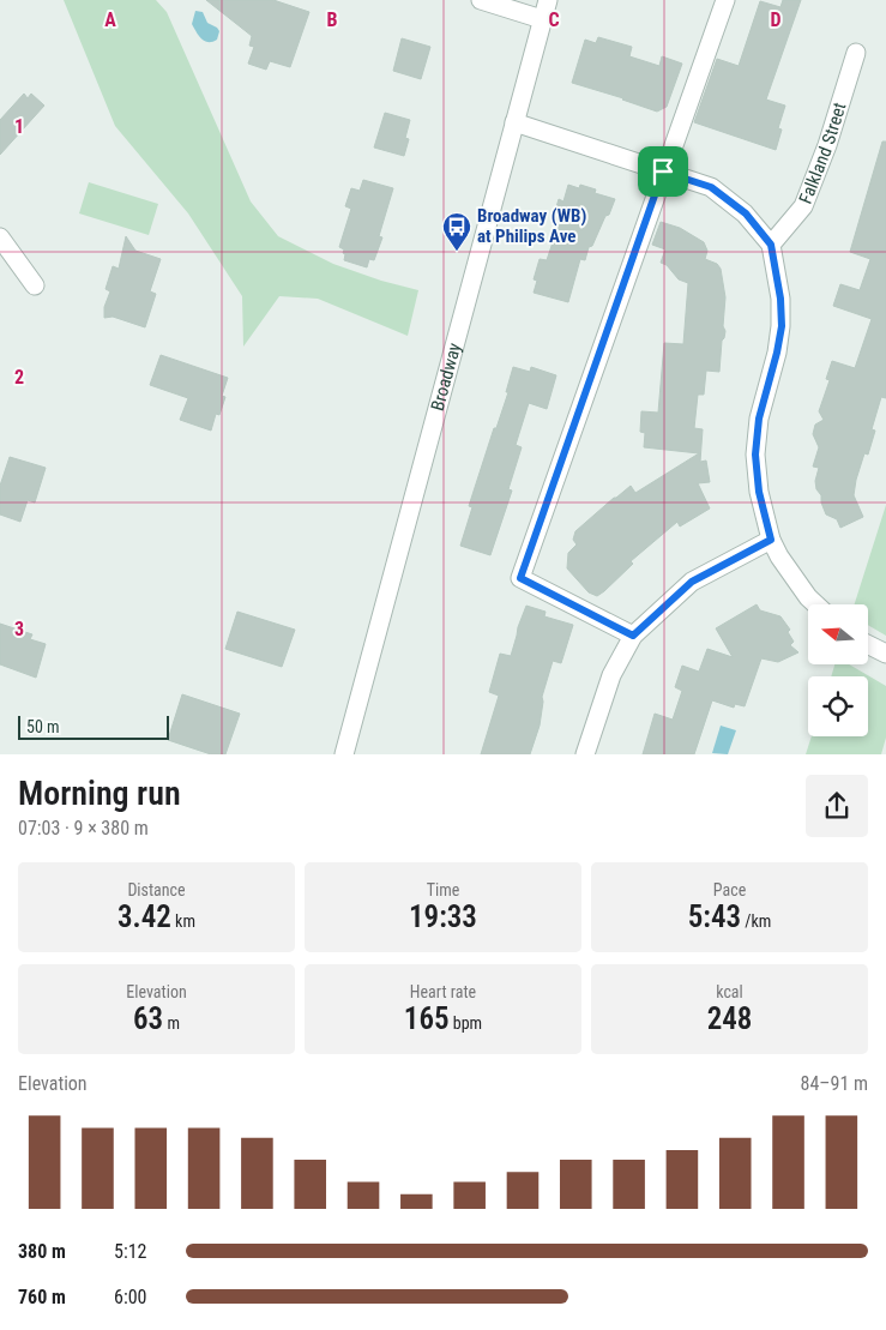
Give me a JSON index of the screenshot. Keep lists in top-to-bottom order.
{
  "streets": {
    "street": ["Falkland Street", "Broadway"]
  },
  "places": {
    "bus stop": ["Broadway (WB) at Philips Ave"]
  },
  "scale_bar": "50 m",
  "north": "left",
  "page": {
    "scale": "50 m",
    "heading": ["Morning run", "07:03 · 9 × 380 m"],
    "stats": [
      ["Distance", "3.42 km"],
      ["Time", "19:33"],
      ["Pace", "5:43 /km"],
      ["Elevation", "63 m"],
      ["Heart rate", "165 bpm"],
      ["kcal", "248"]
    ],
    "chart": ["Elevation", "84–91 m"],
    "list": [
      {
        "name": "380 m",
        "note": "5:12"
      },
      {
        "name": "760 m",
        "note": "6:00"
      }
    ]
  },
  "grid": {
    "columns": [
      "A",
      "B",
      "C",
      "D"
    ],
    "rows": ["1", "2", "3"]
  }
}
